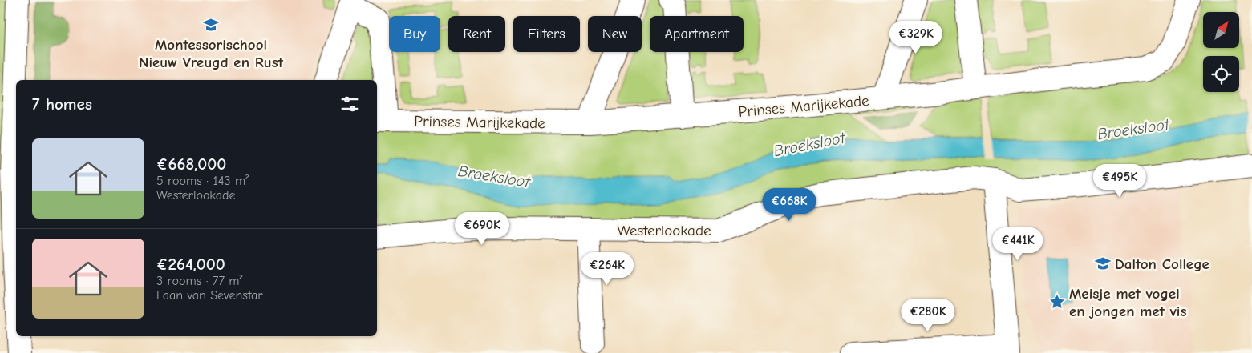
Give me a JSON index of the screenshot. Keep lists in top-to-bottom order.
{
  "streets": {
    "street": ["Prinses Marijkekade", "Westerlookade"]
  },
  "water": ["Broeksloot"],
  "places": {
    "school or university": ["Montessorischool Nieuw Vreugd en Rust", "Dalton College"],
    "place": ["Meisje met vogel en jongen met vis"]
  },
  "north": "top right",
  "page": {
    "chip": [
      "Buy",
      "Rent",
      "Filters",
      "New",
      "Apartment"
    ],
    "price": [
      "€329K",
      "€495K",
      "€668K",
      "€690K",
      "€441K",
      "€264K",
      "€280K"
    ],
    "heading": "7 homes",
    "list": [
      {
        "name": "€668,000",
        "note": "5 rooms · 143 m² · Westerlookade"
      },
      {
        "name": "€264,000",
        "note": "3 rooms · 77 m² · Laan van Sevenstar"
      }
    ]
  }
}
